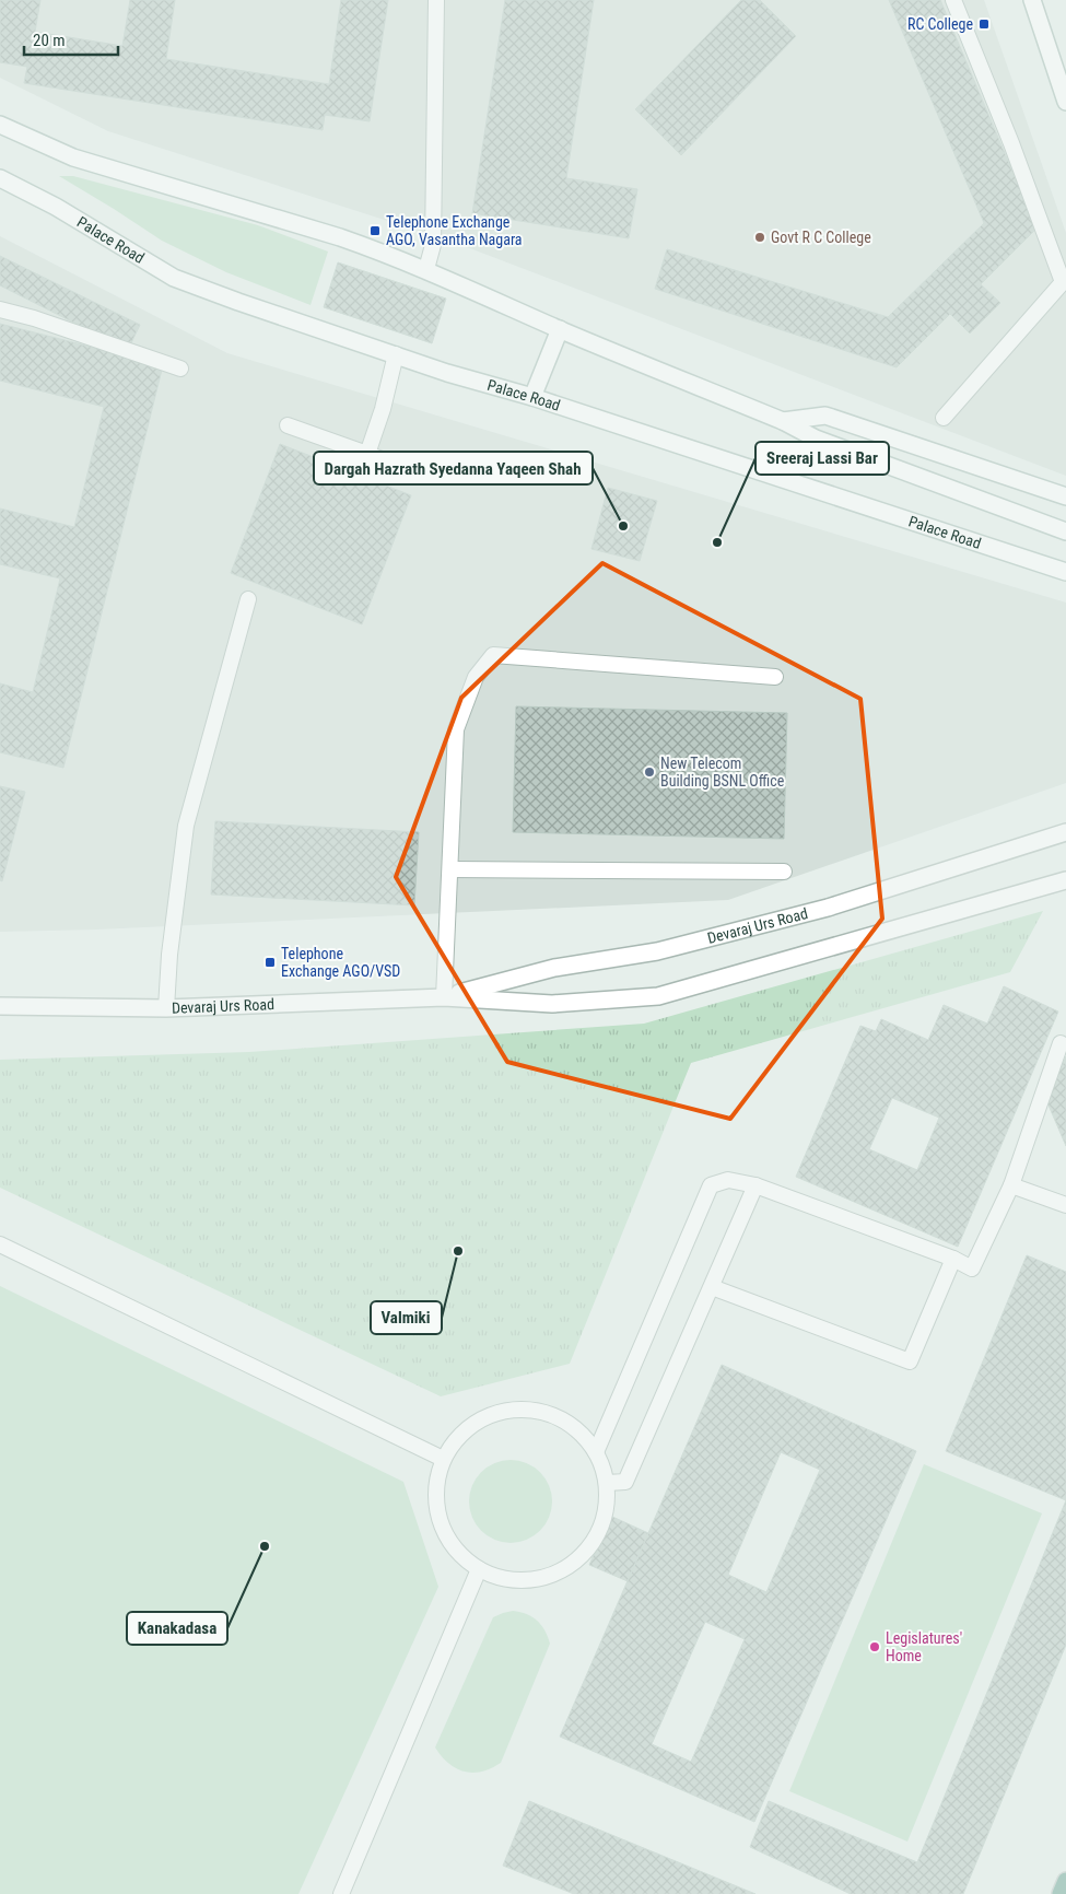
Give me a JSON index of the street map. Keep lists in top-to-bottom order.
{
  "streets": {
    "main road": ["Palace Road", "Devaraj Urs Road"]
  },
  "places": {
    "transit": ["RC College", "Telephone Exchange AGO, Vasantha Nagara", "Telephone Exchange AGO/VSD"],
    "other": [
      "Govt R C College",
      "Dargah Hazrath Syedanna Yaqeen Shah",
      "Sreeraj Lassi Bar",
      "New Telecom Building BSNL Office",
      "Valmiki",
      "Kanakadasa",
      "Legislatures' Home"
    ]
  },
  "scale_bar": "20 m"
}
